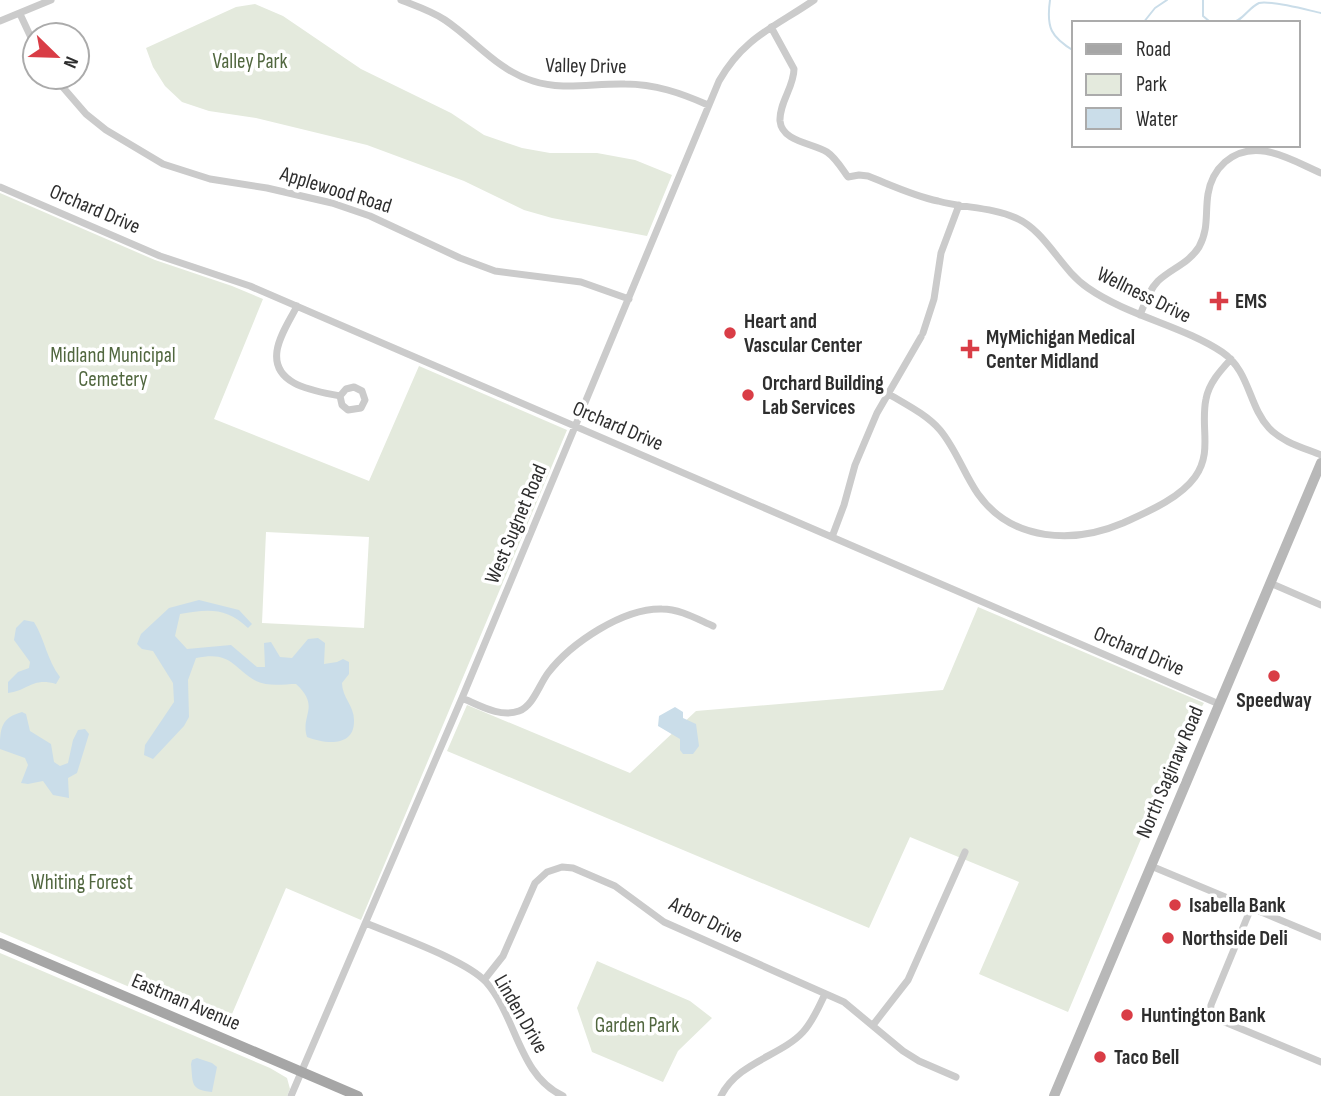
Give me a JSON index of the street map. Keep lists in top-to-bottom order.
{
  "streets": {
    "main road": ["North Saginaw Road", "Eastman Avenue"],
    "street": [
      "Valley Drive",
      "Applewood Road",
      "Orchard Drive",
      "Wellness Drive",
      "West Sugnet Road",
      "Arbor Drive",
      "Linden Drive"
    ]
  },
  "crossings": [
    ["Valley Drive", "West Sugnet Road"],
    ["Applewood Road", "West Sugnet Road"],
    ["Orchard Drive", "West Sugnet Road"],
    ["Orchard Drive", "North Saginaw Road"],
    ["Wellness Drive", "West Sugnet Road"],
    ["West Sugnet Road", "Eastman Avenue"],
    ["West Sugnet Road", "Linden Drive"],
    ["Arbor Drive", "Linden Drive"]
  ],
  "parks": [
    "Valley Park",
    "Midland Municipal Cemetery",
    "Whiting Forest",
    "Garden Park"
  ],
  "places": {
    "health": ["EMS", "MyMichigan Medical Center Midland"],
    "other": [
      "Heart and Vascular Center",
      "Orchard Building Lab Services",
      "Speedway",
      "Isabella Bank",
      "Northside Deli",
      "Huntington Bank",
      "Taco Bell"
    ]
  },
  "legend": ["Road", "Park", "Water"],
  "north": "bottom right"
}
